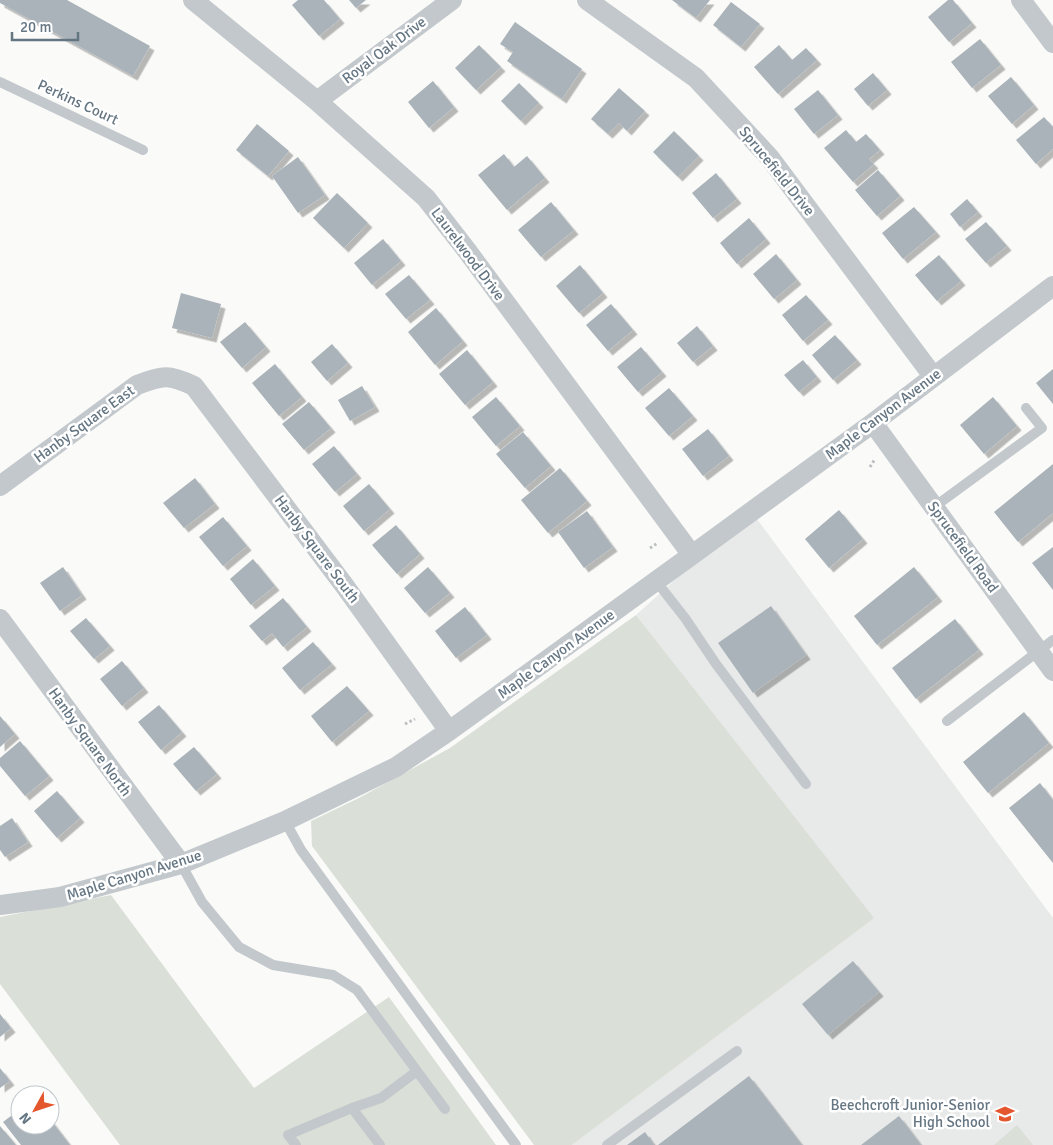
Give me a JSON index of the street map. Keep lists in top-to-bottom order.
{
  "streets": {
    "street": [
      "Royal Oak Drive",
      "Sprucefield Drive",
      "Laurelwood Drive",
      "Maple Canyon Avenue",
      "Hanby Square East",
      "Sprucefield Road",
      "Hanby Square South",
      "Hanby Square North"
    ],
    "lane": ["Perkins Court"]
  },
  "crossings": [
    ["Royal Oak Drive", "Laurelwood Drive"],
    ["Sprucefield Drive", "Maple Canyon Avenue"],
    ["Laurelwood Drive", "Maple Canyon Avenue"],
    ["Maple Canyon Avenue", "Sprucefield Road"],
    ["Maple Canyon Avenue", "Hanby Square South"],
    ["Maple Canyon Avenue", "Hanby Square North"],
    ["Hanby Square East", "Hanby Square South"]
  ],
  "places": {
    "school or university": ["Beechcroft Junior-Senior High School"]
  },
  "scale_bar": "20 m",
  "north": "bottom left"
}
